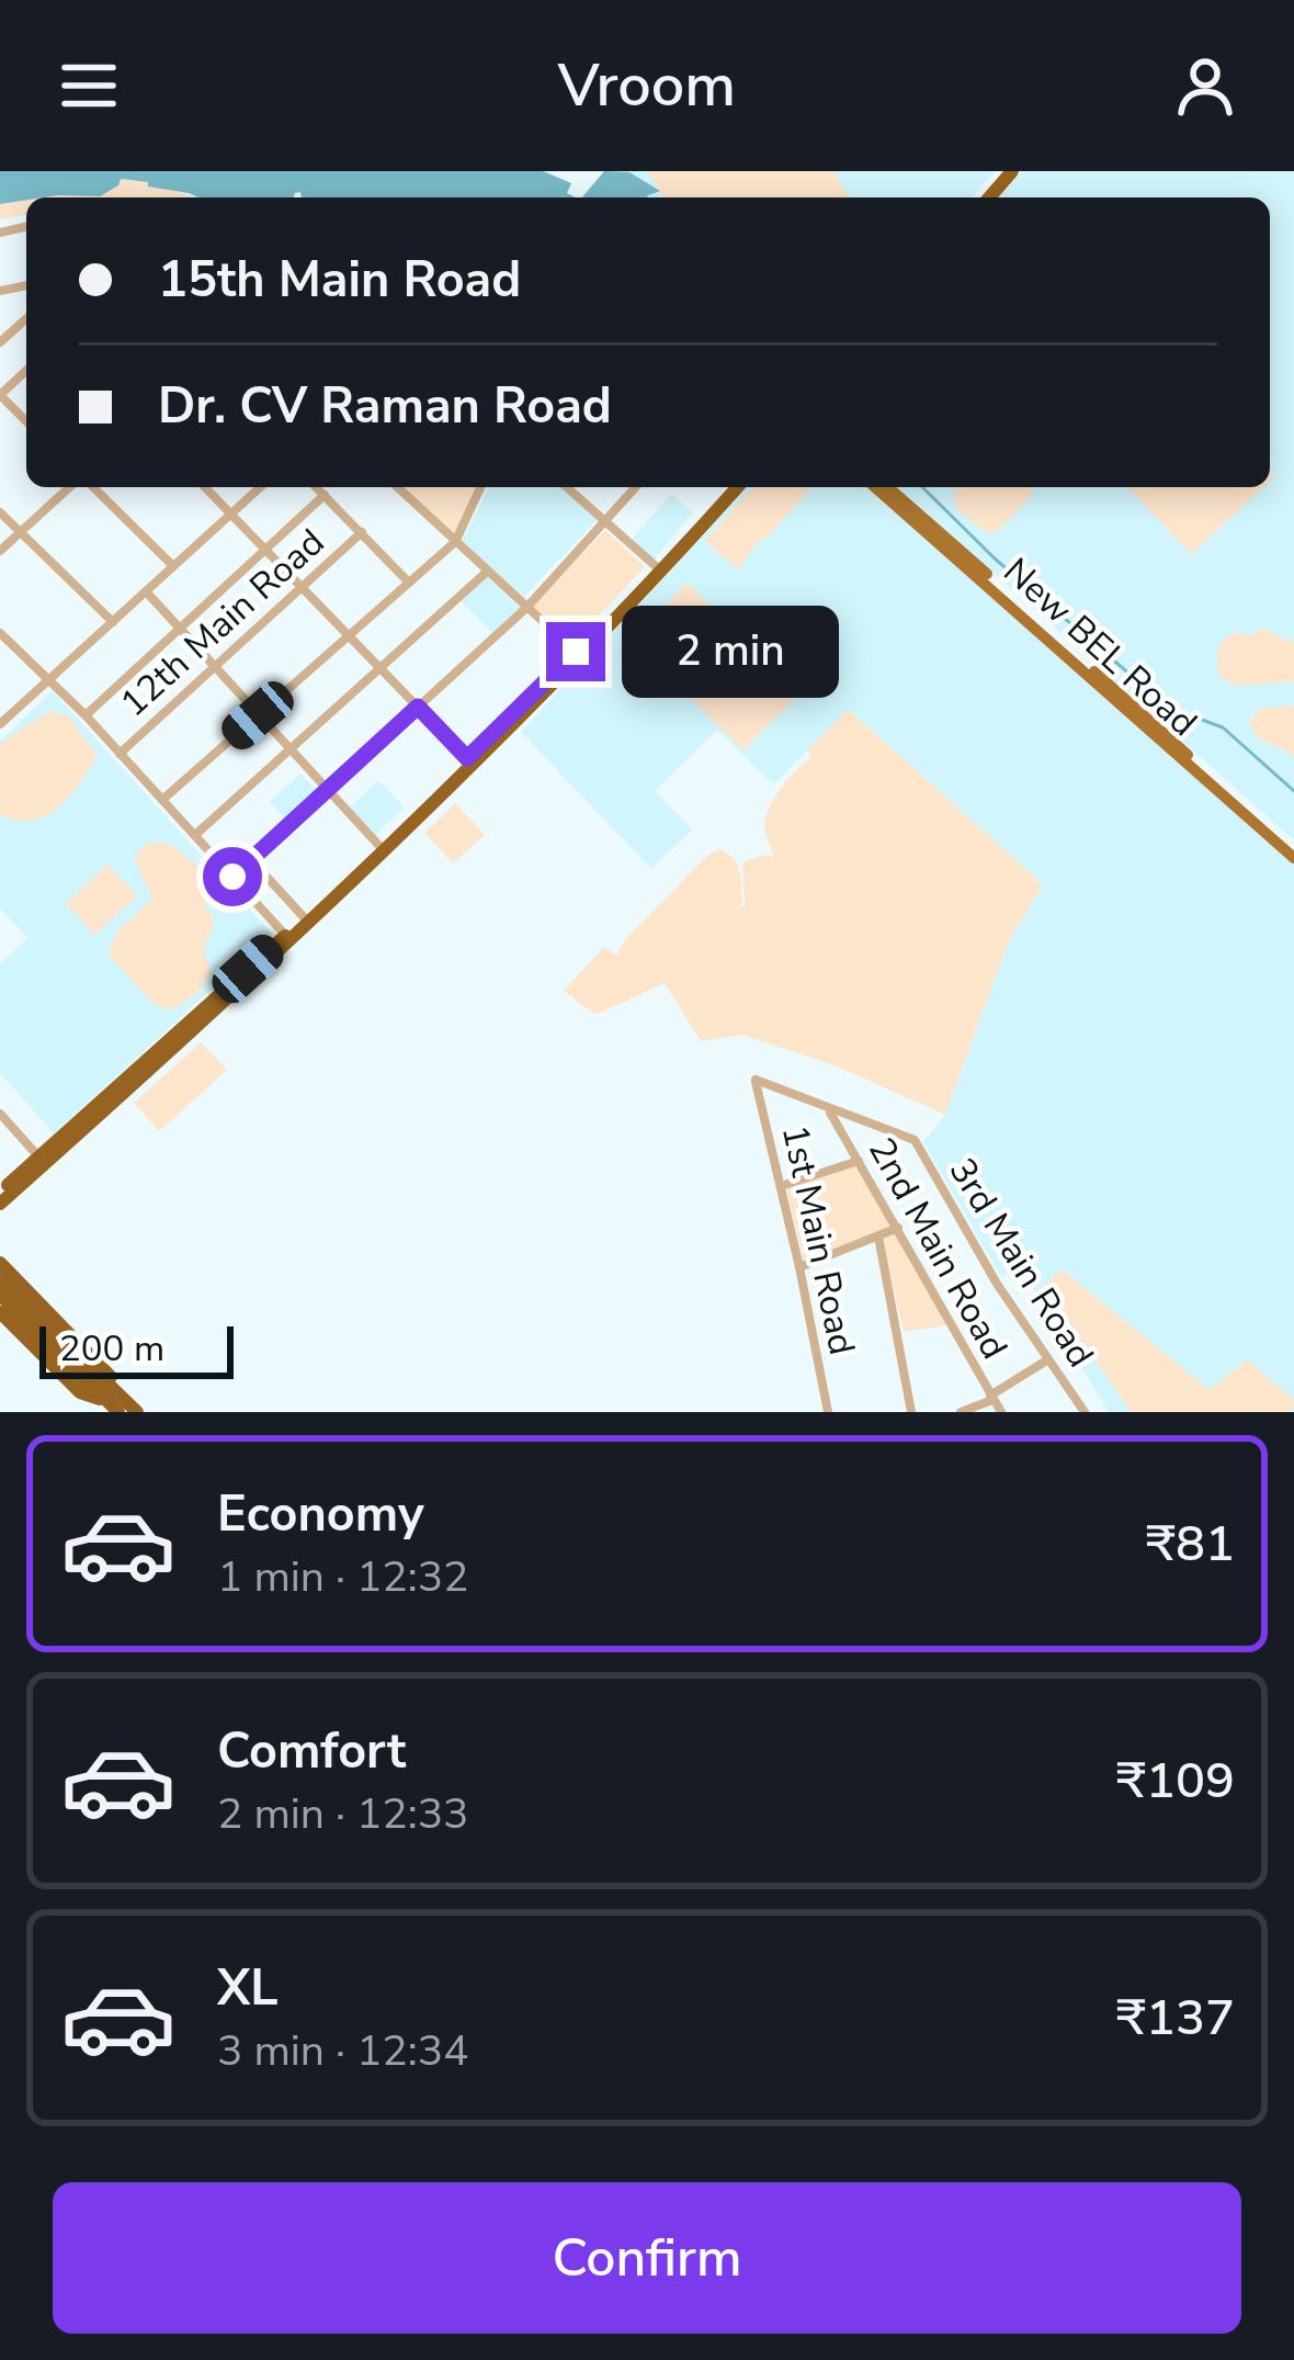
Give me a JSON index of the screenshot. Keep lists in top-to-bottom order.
{
  "streets": {
    "main road": ["New BEL Road"],
    "street": [
      "12th Main Road",
      "1st Main Road",
      "2nd Main Road",
      "3rd Main Road"
    ]
  },
  "crossings": [
    ["1st Main Road", "2nd Main Road"],
    ["1st Main Road", "3rd Main Road"],
    ["2nd Main Road", "3rd Main Road"]
  ],
  "scale_bar": "200 m",
  "page": {
    "header": "Vroom",
    "banner": ["15th Main Road", "Dr. CV Raman Road"],
    "bubble": "2 min",
    "scale": "200 m",
    "list": [
      {
        "name": "Economy",
        "note": "1 min · 12:32",
        "value": "₹81"
      },
      {
        "name": "Comfort",
        "note": "2 min · 12:33",
        "value": "₹109"
      },
      {
        "name": "XL",
        "note": "3 min · 12:34",
        "value": "₹137"
      }
    ],
    "buttons": "Confirm"
  }
}
